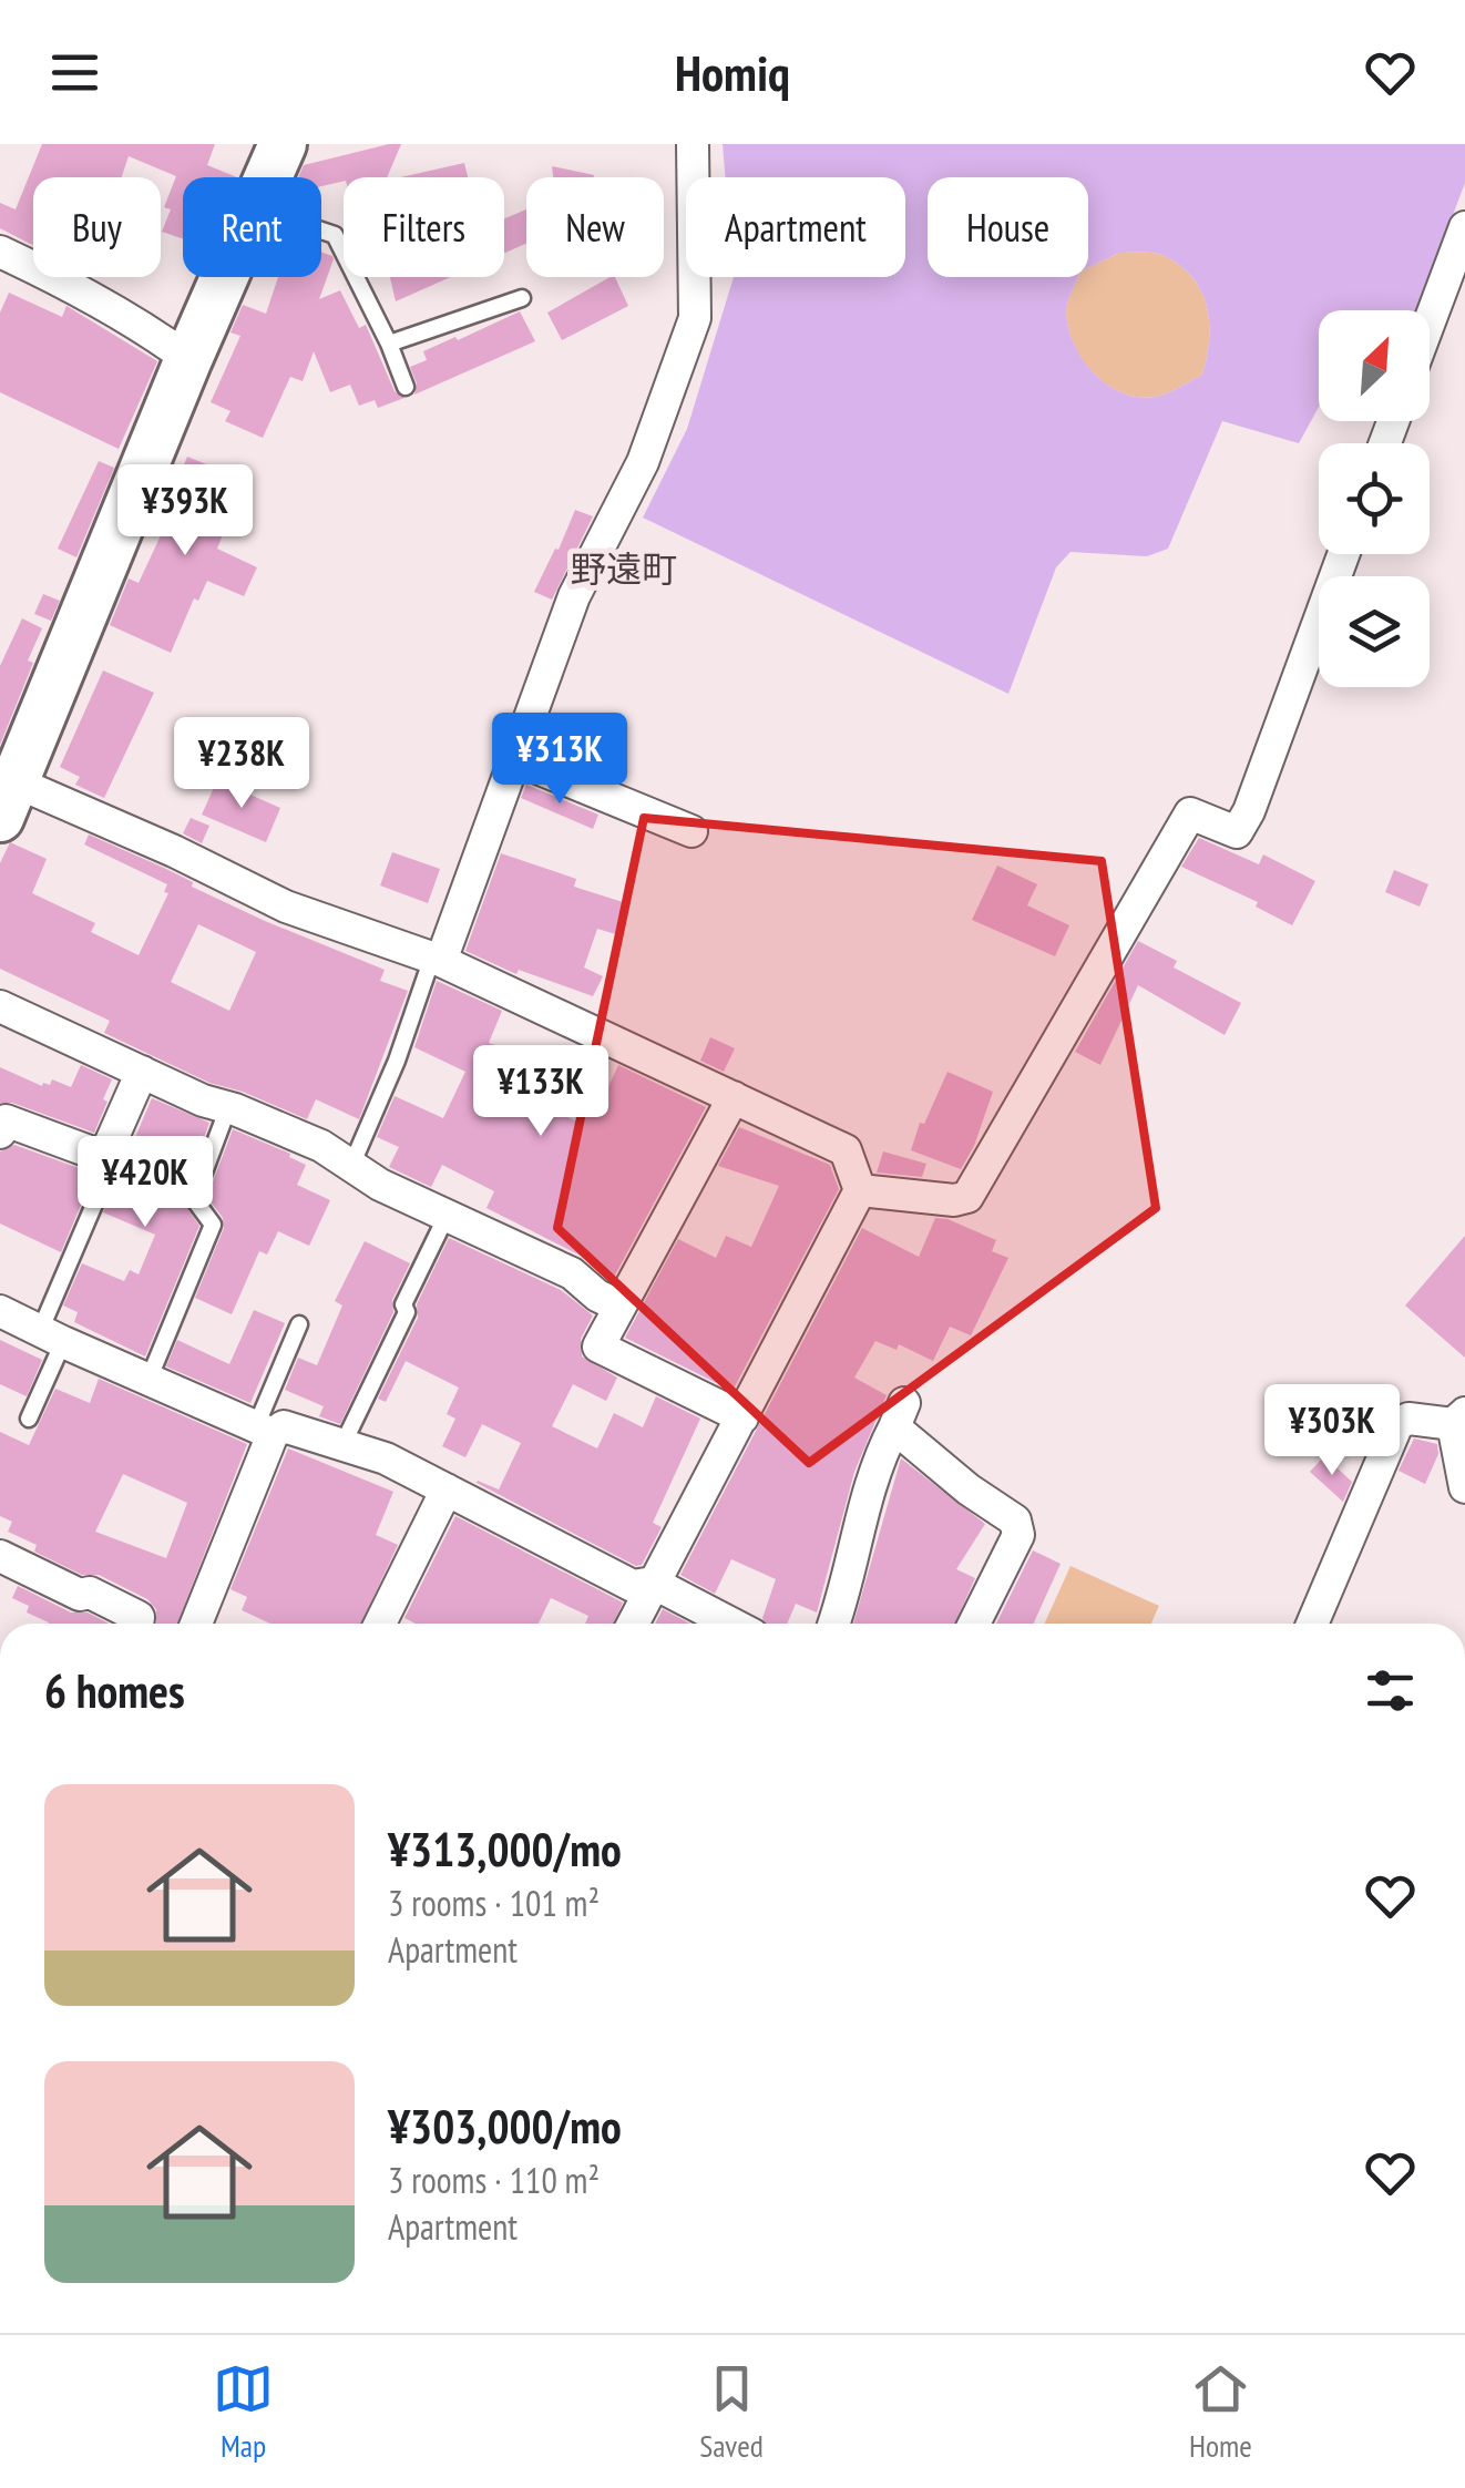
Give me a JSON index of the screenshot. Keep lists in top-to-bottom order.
{
  "districts": ["野遠町"],
  "north": "top right",
  "page": {
    "header": "Homiq",
    "chip": [
      "Buy",
      "Rent",
      "Filters",
      "New",
      "Apartment",
      "House"
    ],
    "price": [
      "¥393K",
      "¥313K",
      "¥238K",
      "¥133K",
      "¥420K",
      "¥303K"
    ],
    "heading": "6 homes",
    "list": [
      {
        "name": "¥313,000/mo",
        "note": "3 rooms · 101 m² · Apartment"
      },
      {
        "name": "¥303,000/mo",
        "note": "3 rooms · 110 m² · Apartment"
      }
    ],
    "tabs": ["Map", "Saved", "Home"]
  }
}
